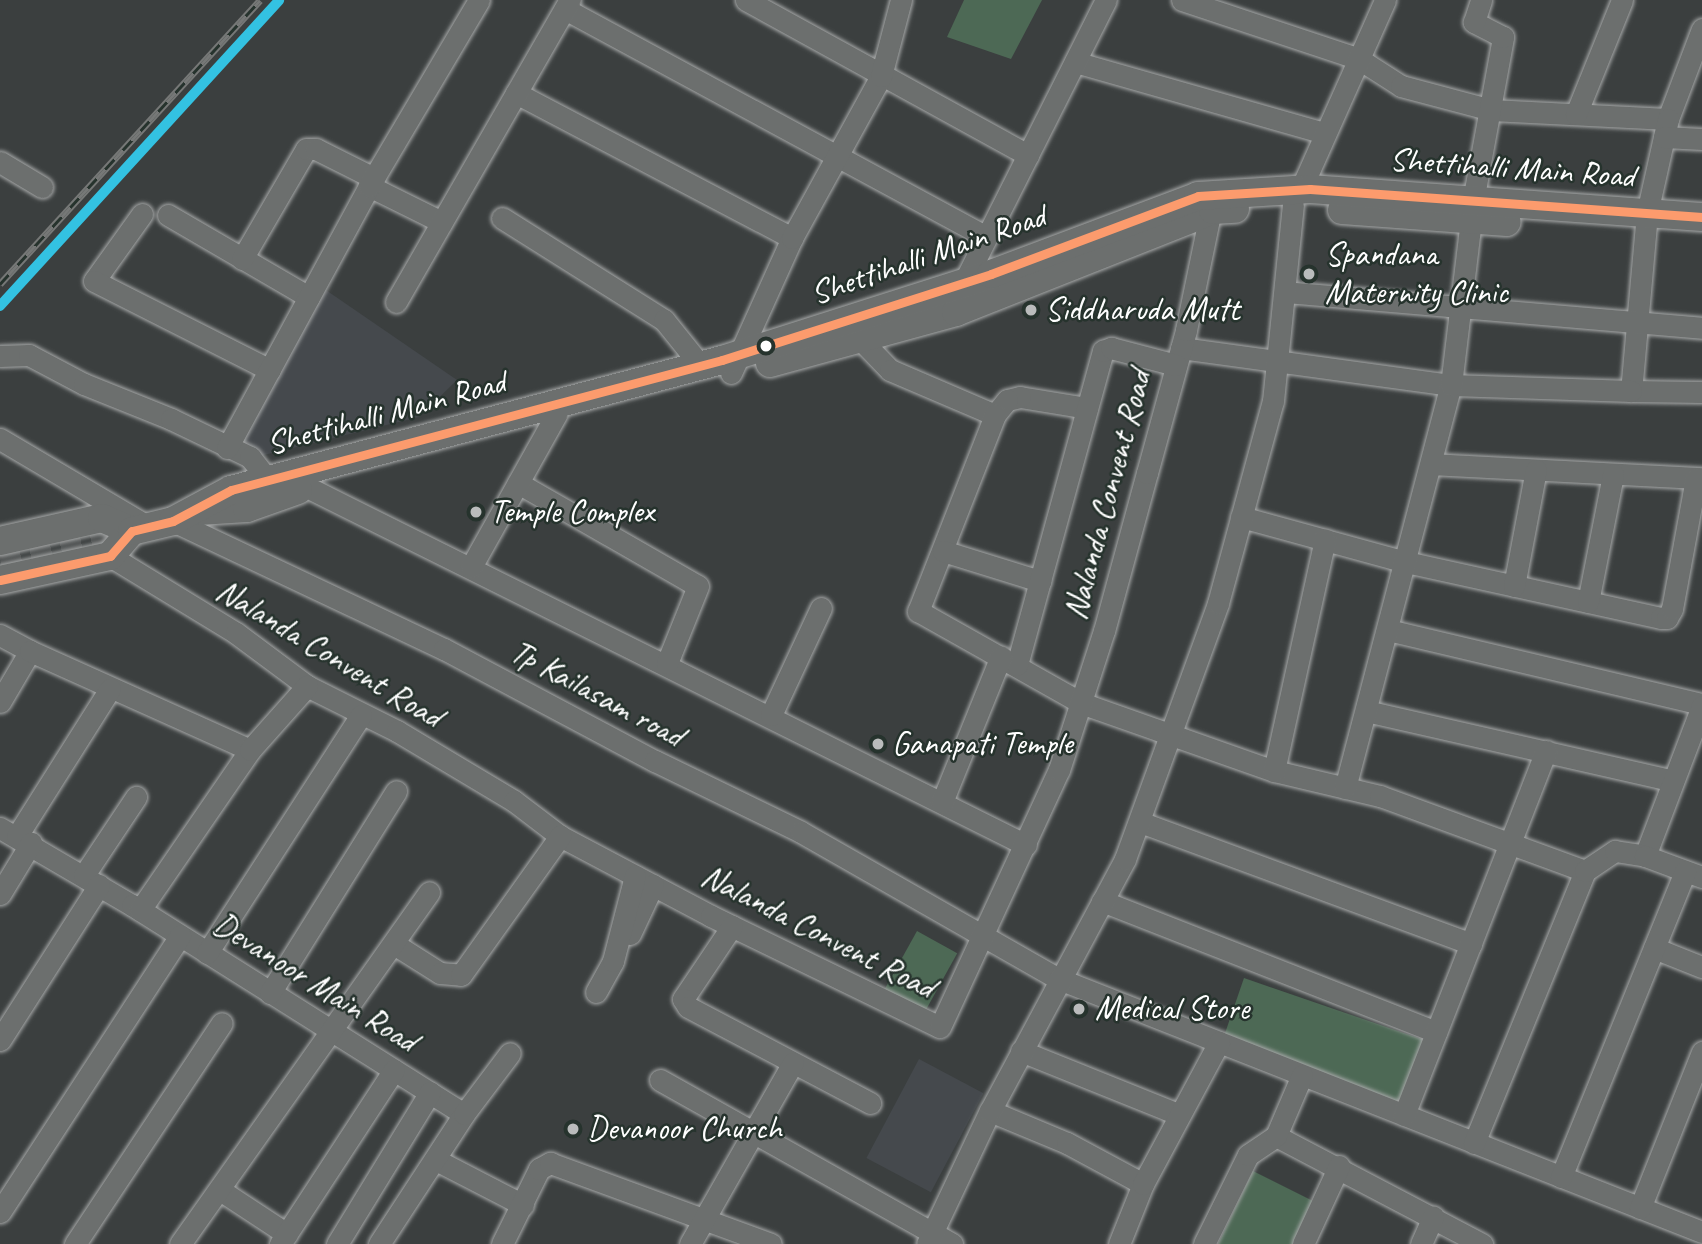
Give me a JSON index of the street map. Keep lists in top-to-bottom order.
{
  "streets": {
    "main road": ["Shettihalli Main Road"],
    "street": ["Nalanda Convent Road", "Tp Kailasam road", "Devanoor Main Road"]
  },
  "crossings": [
    ["Shettihalli Main Road", "Nalanda Convent Road"],
    ["Shettihalli Main Road", "Tp Kailasam road"],
    ["Nalanda Convent Road", "Tp Kailasam road"]
  ],
  "places": [
    "Spandana Maternity Clinic",
    "Siddharuda Mutt",
    "Temple Complex",
    "Ganapati Temple",
    "Medical Store",
    "Devanoor Church"
  ]
}
